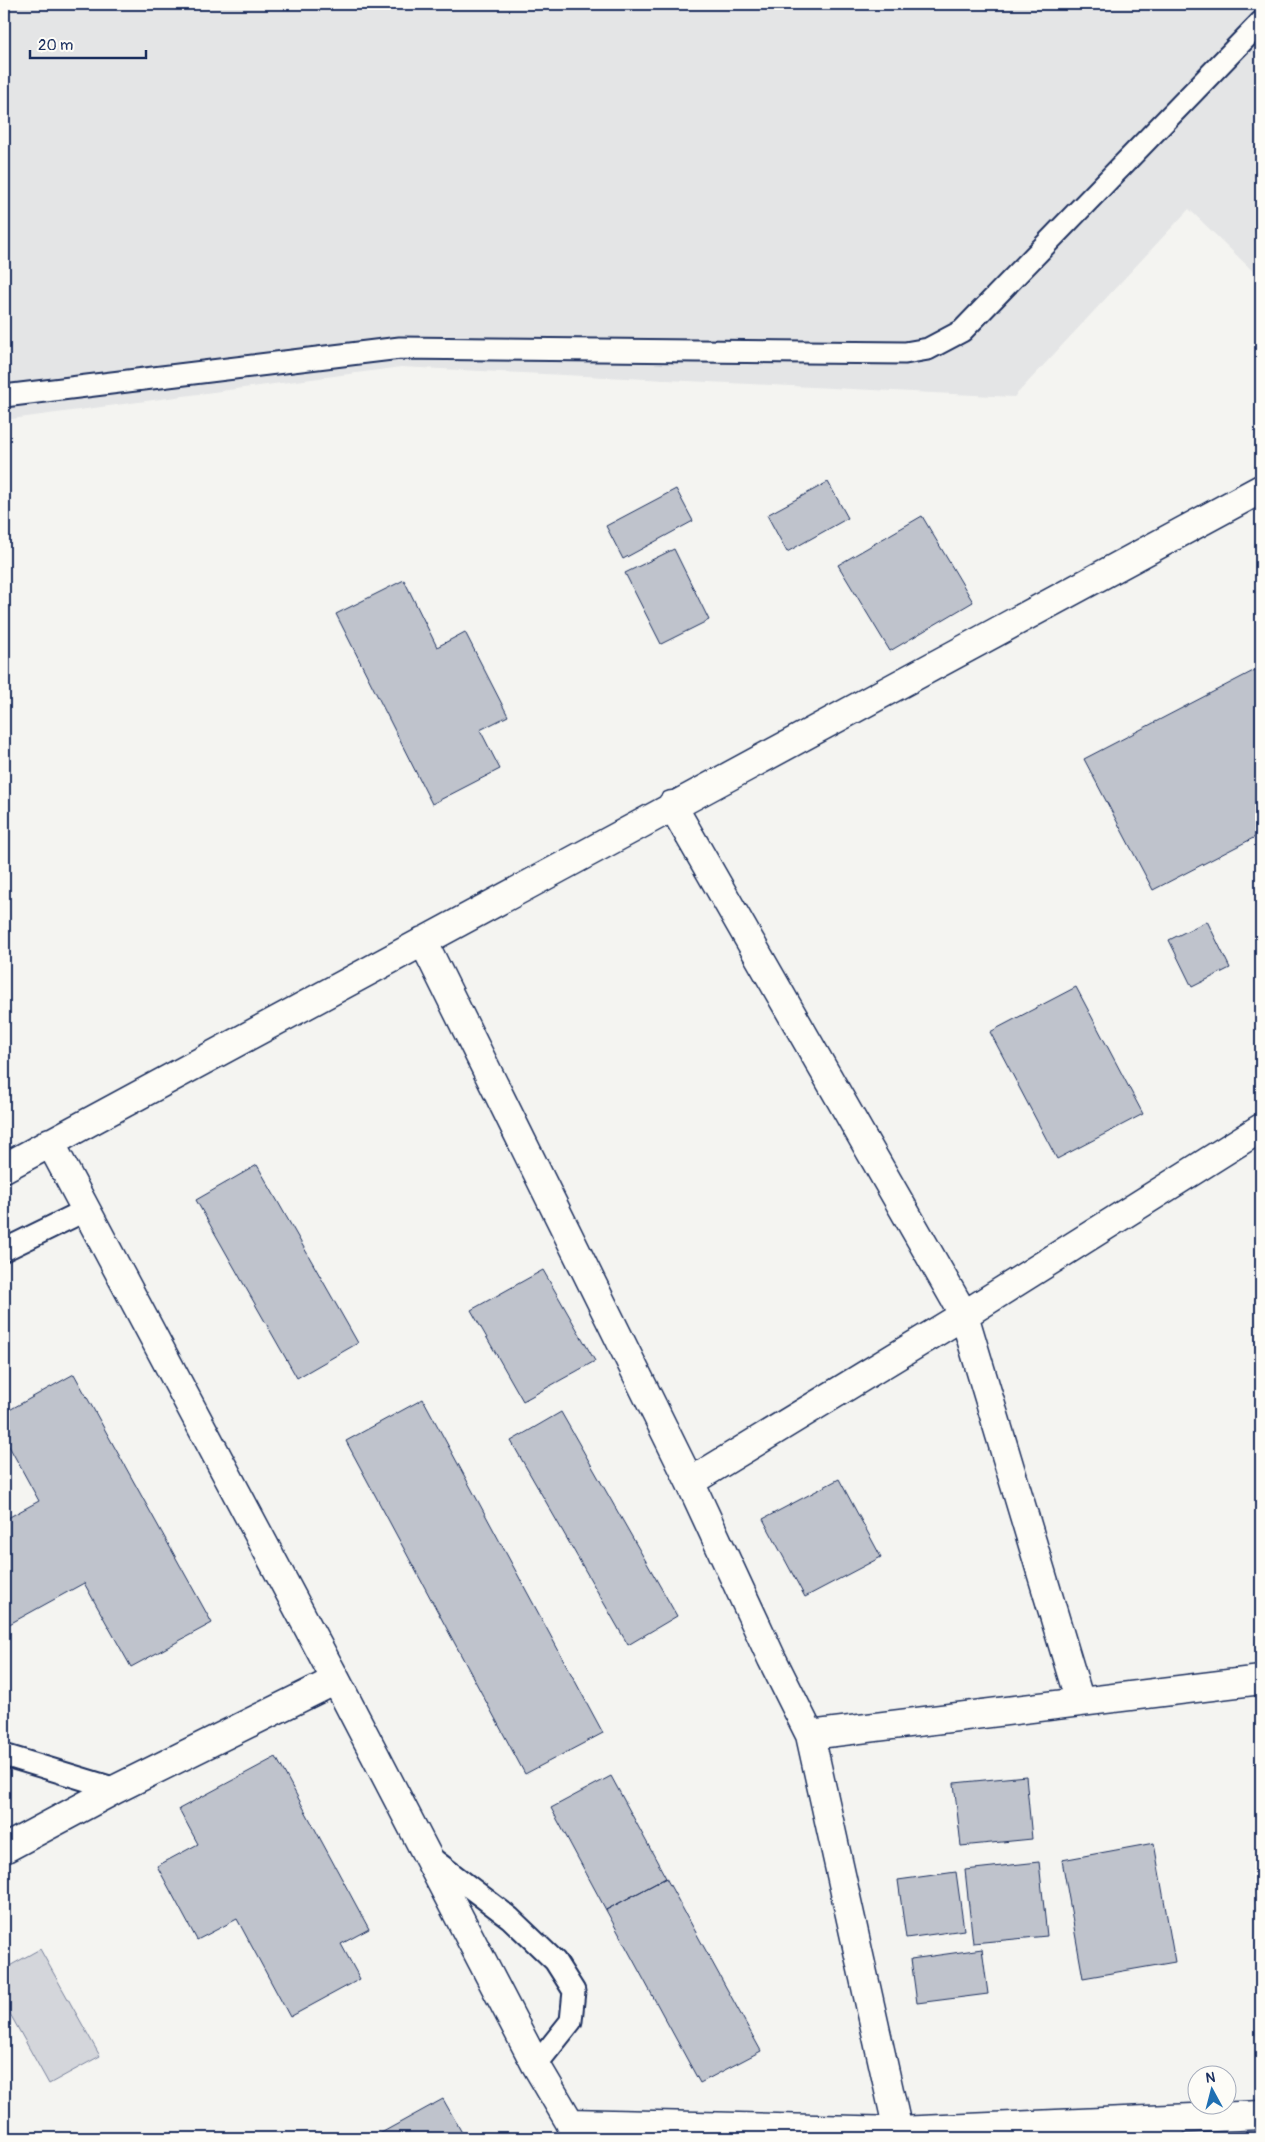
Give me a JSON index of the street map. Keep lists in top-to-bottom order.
{
  "scale_bar": "20 m",
  "north": "top"
}
